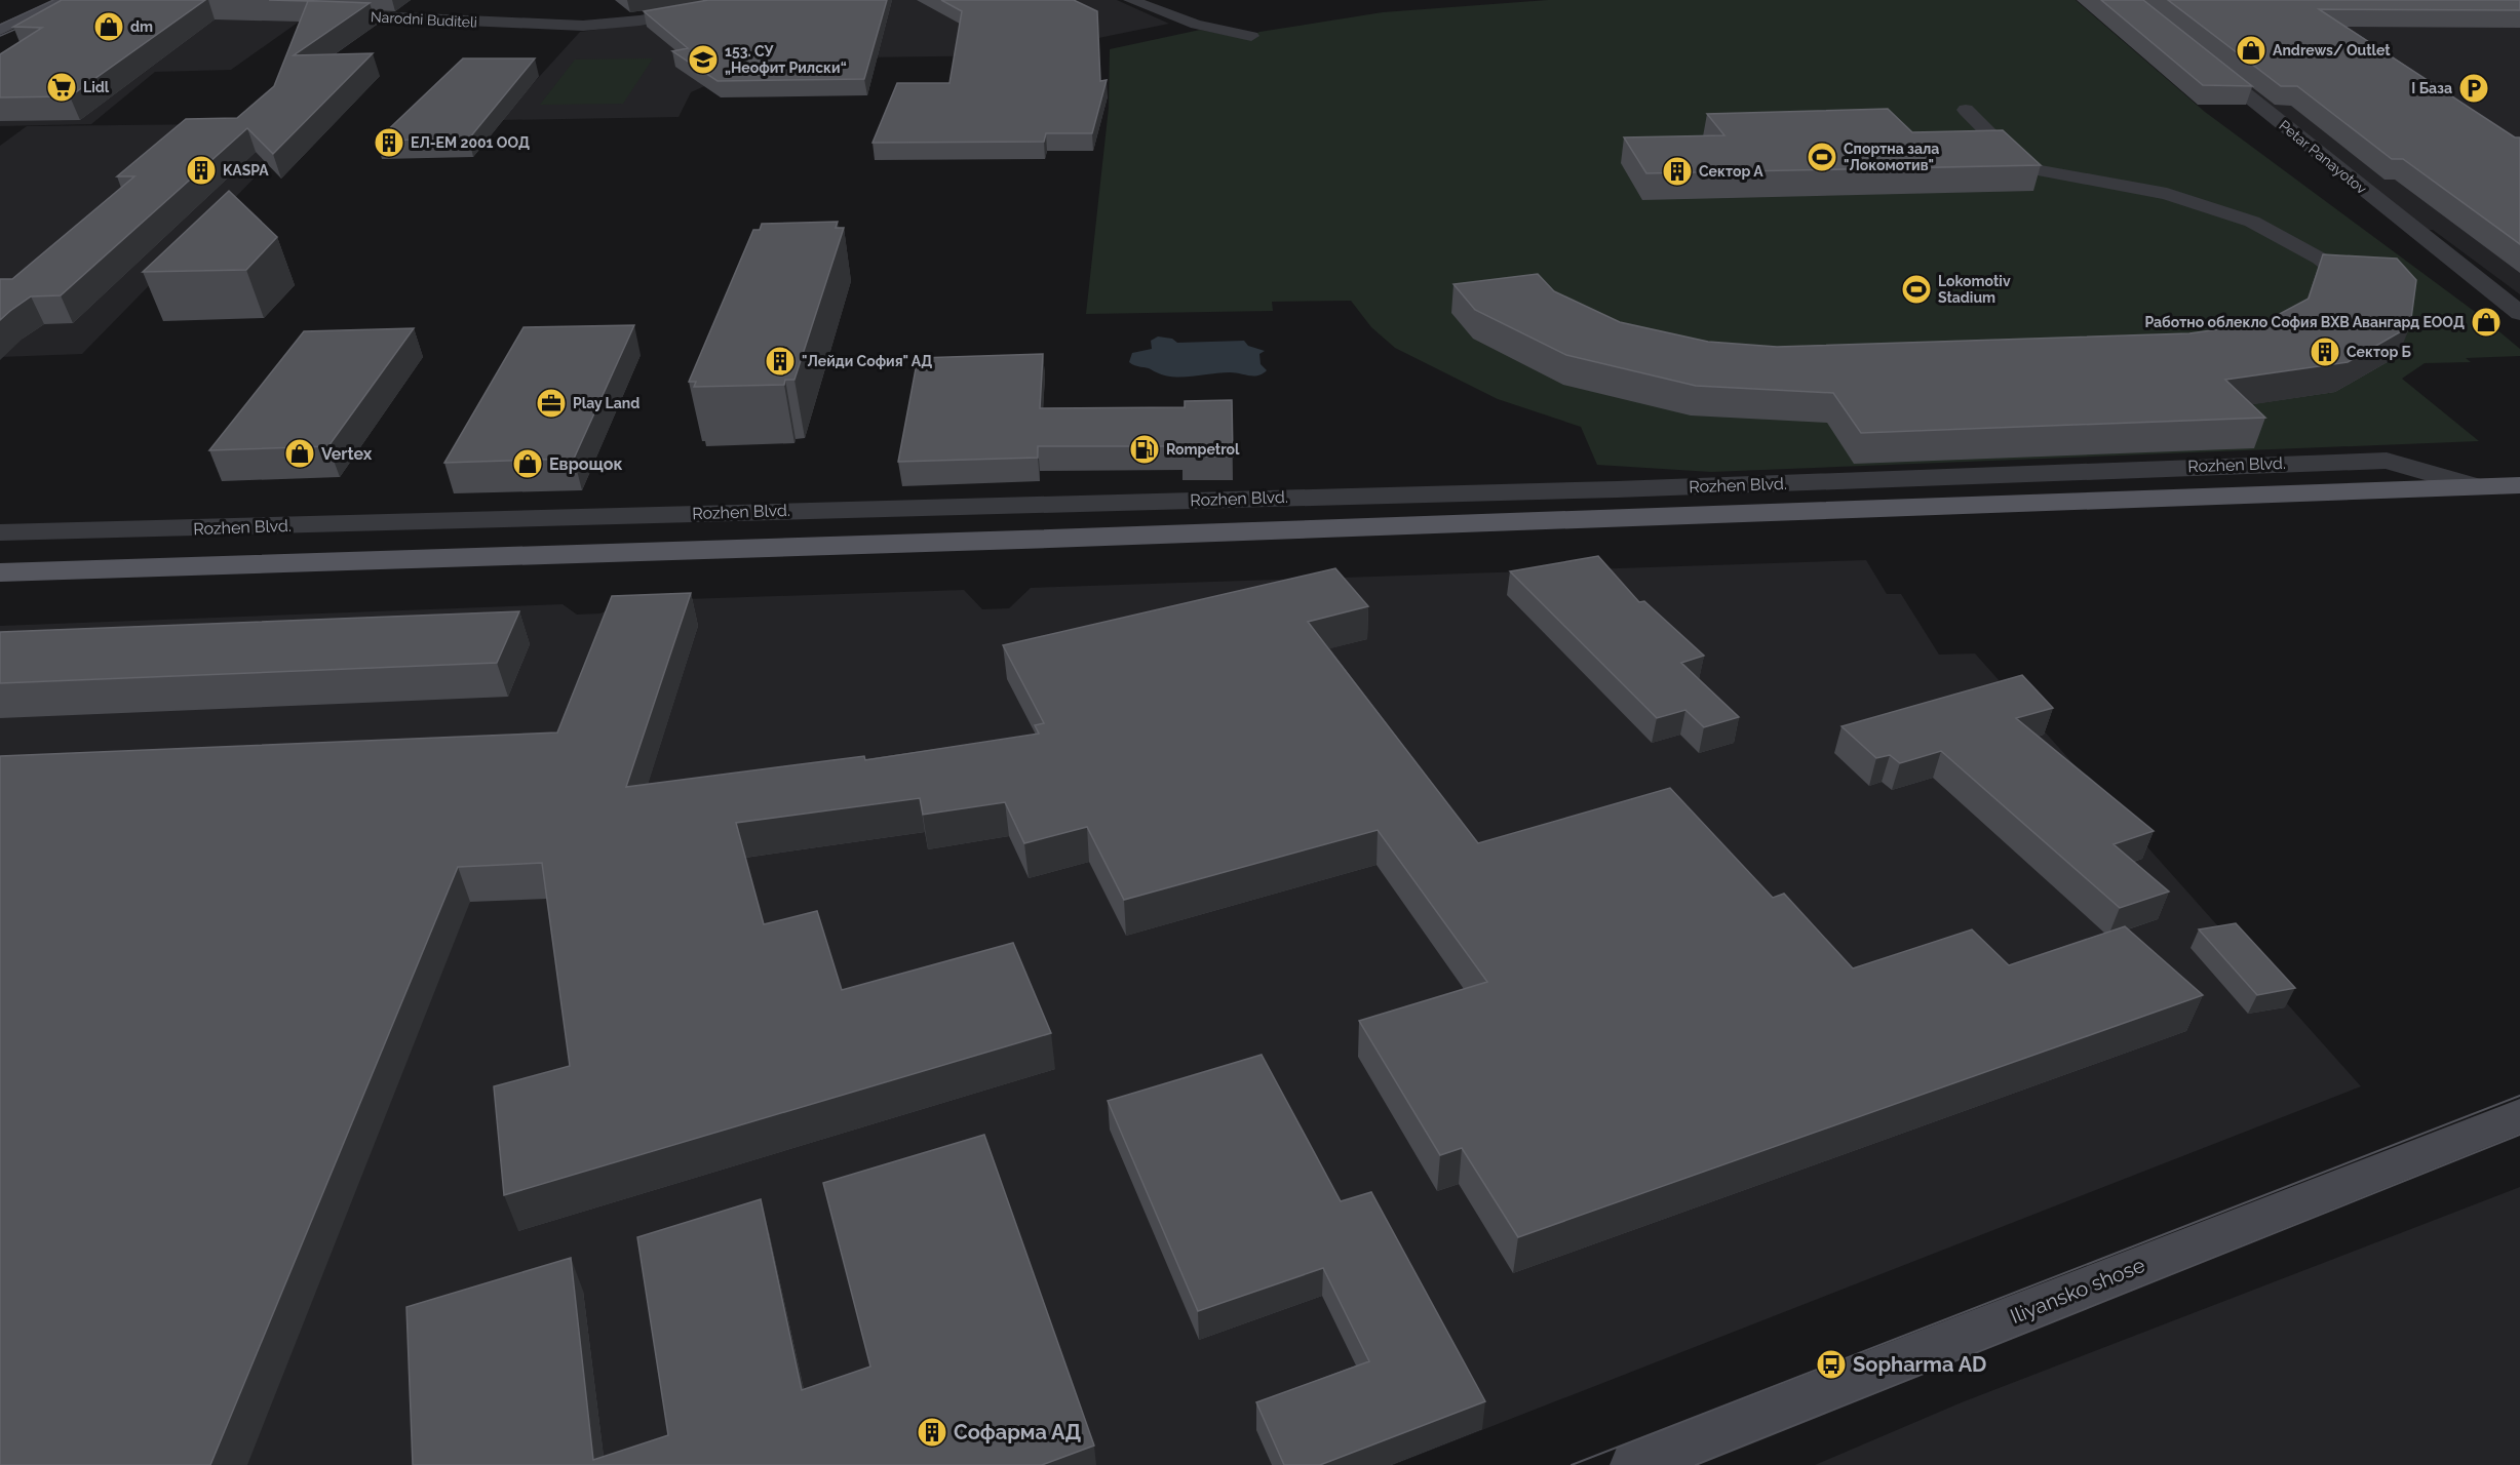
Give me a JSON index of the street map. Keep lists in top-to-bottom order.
{
  "streets": {
    "main road": ["Rozhen Blvd."],
    "street": ["Narodni Buditeli", "Petar Panayotov", "Iliyansko shose"]
  },
  "places": {
    "shop": [
      "dm",
      "Andrews/ Outlet",
      "Работно облекло София ВХВ Авангард ЕООД",
      "Vertex",
      "Еврощок"
    ],
    "school or university": ["153. СУ „Неофит Рилски“"],
    "supermarket": ["Lidl"],
    "parking": ["I База"],
    "building": [
      "ЕЛ-ЕМ 2001 ООД",
      "KASPA",
      "Сектор А",
      "Сектор Б",
      "\"Лейди София\" АД",
      "Софарма АД"
    ],
    "sports": ["Спортна зала \"Локомотив\"", "Lokomotiv Stadium"],
    "office": ["Play Land"],
    "fuel station": ["Rompetrol"],
    "bus stop": ["Sopharma AD"]
  }
}
